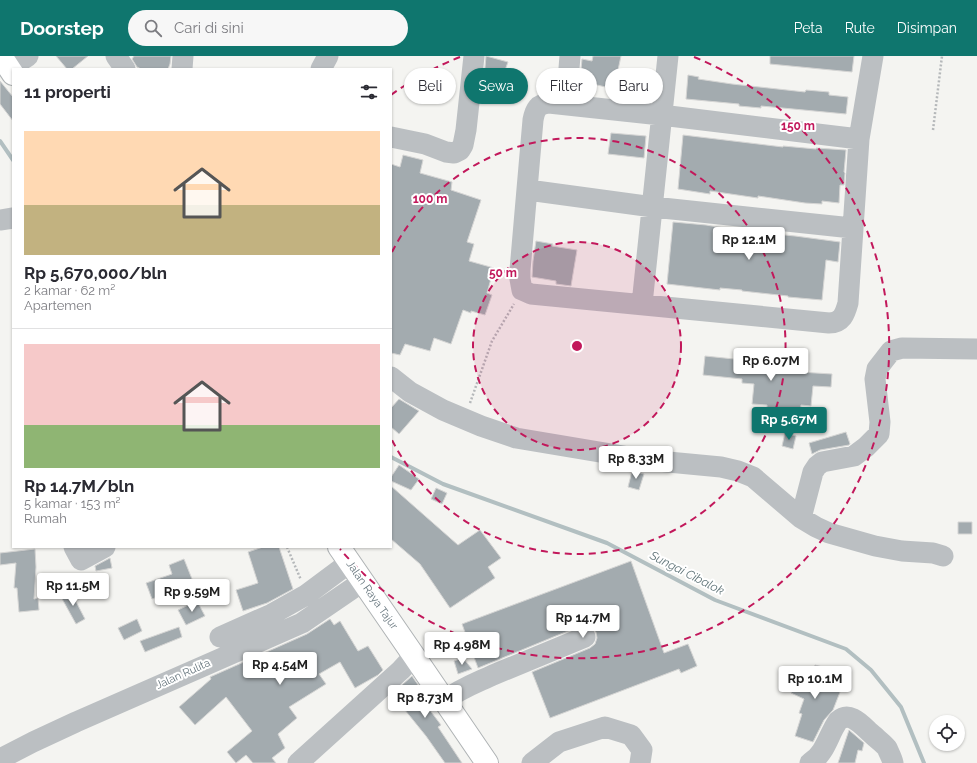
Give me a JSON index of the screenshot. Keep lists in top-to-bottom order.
{
  "streets": {
    "highway": ["Jalan Raya Tajur"],
    "street": ["Jalan Rulita"]
  },
  "crossings": [
    ["Jalan Raya Tajur", "Jalan Rulita"]
  ],
  "water": ["Sungai Cibalok"],
  "page": {
    "header": "Doorstep",
    "search": "Cari di sini",
    "nav": ["Peta", "Rute", "Disimpan"],
    "chip": [
      "Beli",
      "Sewa",
      "Filter",
      "Baru"
    ],
    "heading": "11 properti",
    "list": [
      {
        "name": "Rp 5,670,000/bln",
        "note": "2 kamar · 62 m² · Apartemen"
      },
      {
        "name": "Rp 14.7M/bln",
        "note": "5 kamar · 153 m² · Rumah"
      }
    ],
    "price": [
      "Rp 12.1M",
      "Rp 6.07M",
      "Rp 5.67M",
      "Rp 8.33M",
      "Rp 11.5M",
      "Rp 9.59M",
      "Rp 14.7M",
      "Rp 4.98M",
      "Rp 4.54M",
      "Rp 10.1M",
      "Rp 8.73M"
    ]
  },
  "rings": ["150 m", "100 m", "50 m"]
}
